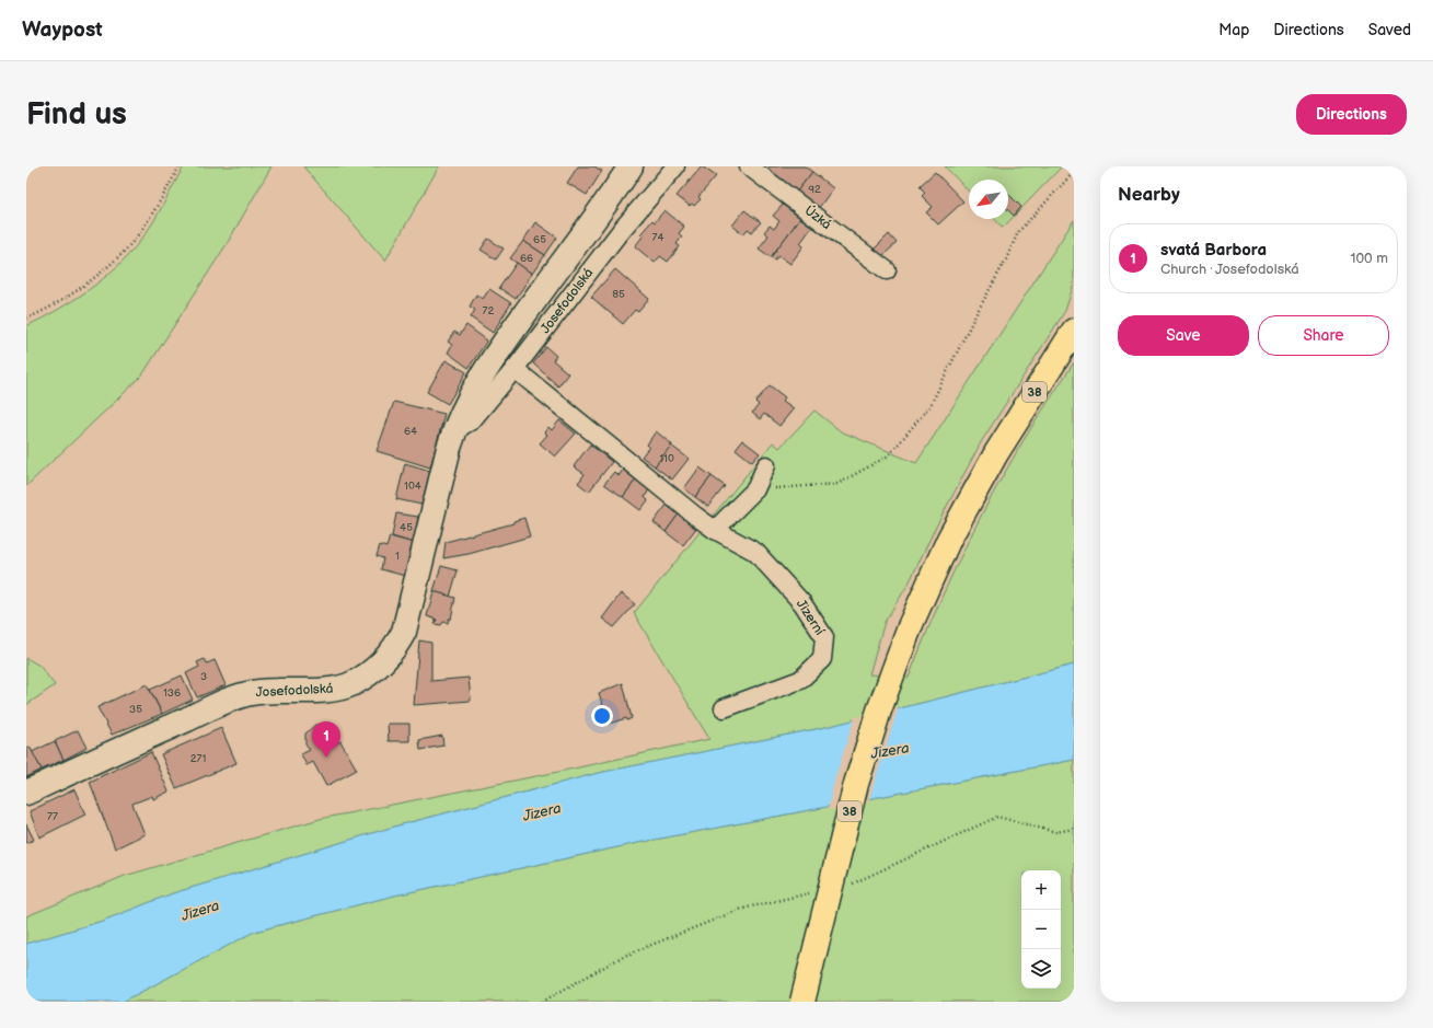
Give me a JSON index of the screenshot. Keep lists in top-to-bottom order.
{
  "streets": {
    "main road": ["38"],
    "street": ["Úzká", "Josefodolská", "Jizerní"]
  },
  "crossings": [
    ["Josefodolská", "Jizerní"]
  ],
  "water": ["Jizera"],
  "house_numbers": [
    "92",
    "74",
    "65",
    "66",
    "85",
    "72",
    "64",
    "110",
    "104",
    "45",
    "1",
    "3",
    "136",
    "35",
    "271",
    "77"
  ],
  "north": "bottom left",
  "page": {
    "header": "Waypost",
    "nav": ["Map", "Directions", "Saved"],
    "buttons": [
      "Directions",
      ["Save", "Share"]
    ],
    "title": "Find us",
    "heading": "Nearby",
    "list": [
      {
        "mark": "1",
        "name": "svatá Barbora",
        "note": "Church · Josefodolská",
        "value": "100 m"
      }
    ],
    "pins": "1",
    "map_buttons": ["+", "−"]
  }
}
